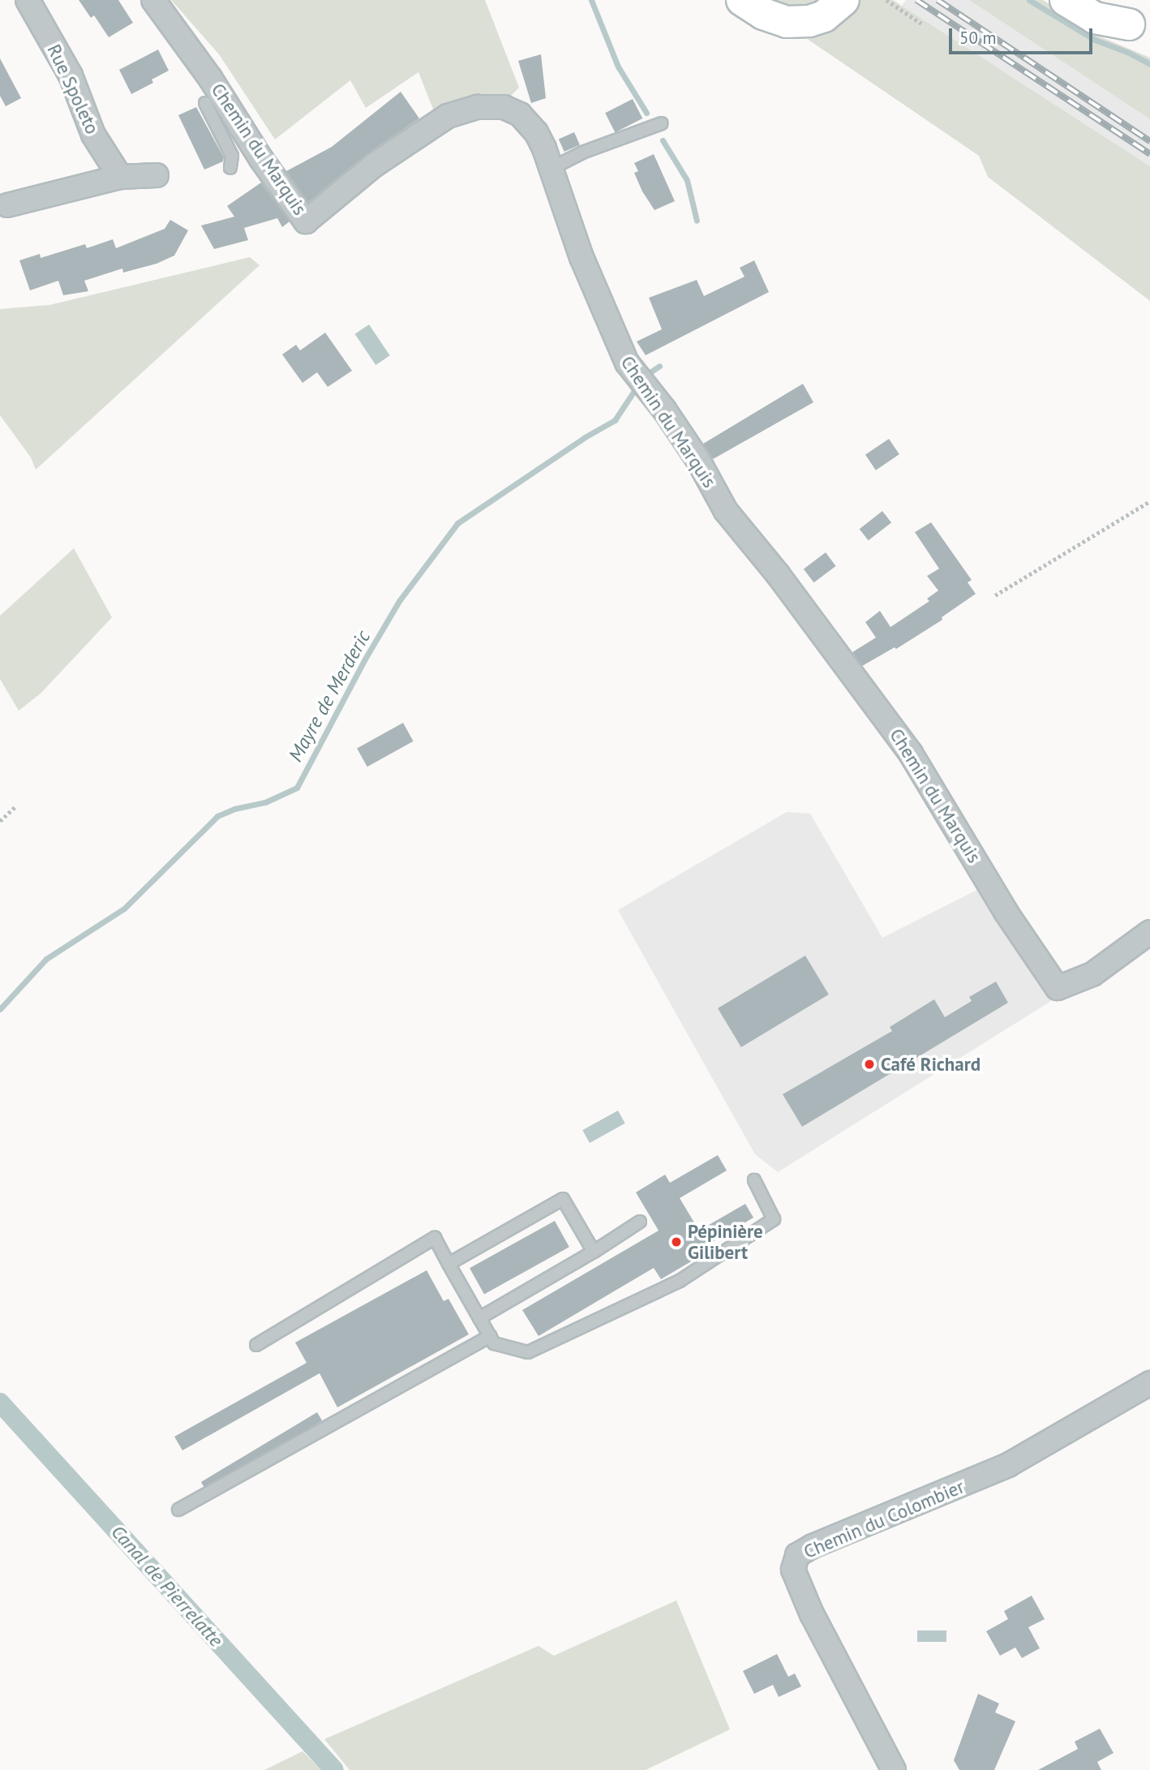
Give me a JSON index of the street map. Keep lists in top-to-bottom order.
{
  "streets": {
    "street": ["Rue Spoleto", "Chemin du Marquis", "Chemin du Colombier"]
  },
  "water": ["Mayre de Merderic", "Canal de Pierrelatte"],
  "places": ["Café Richard", "Pépinière Gilibert"],
  "scale_bar": "50 m"
}
